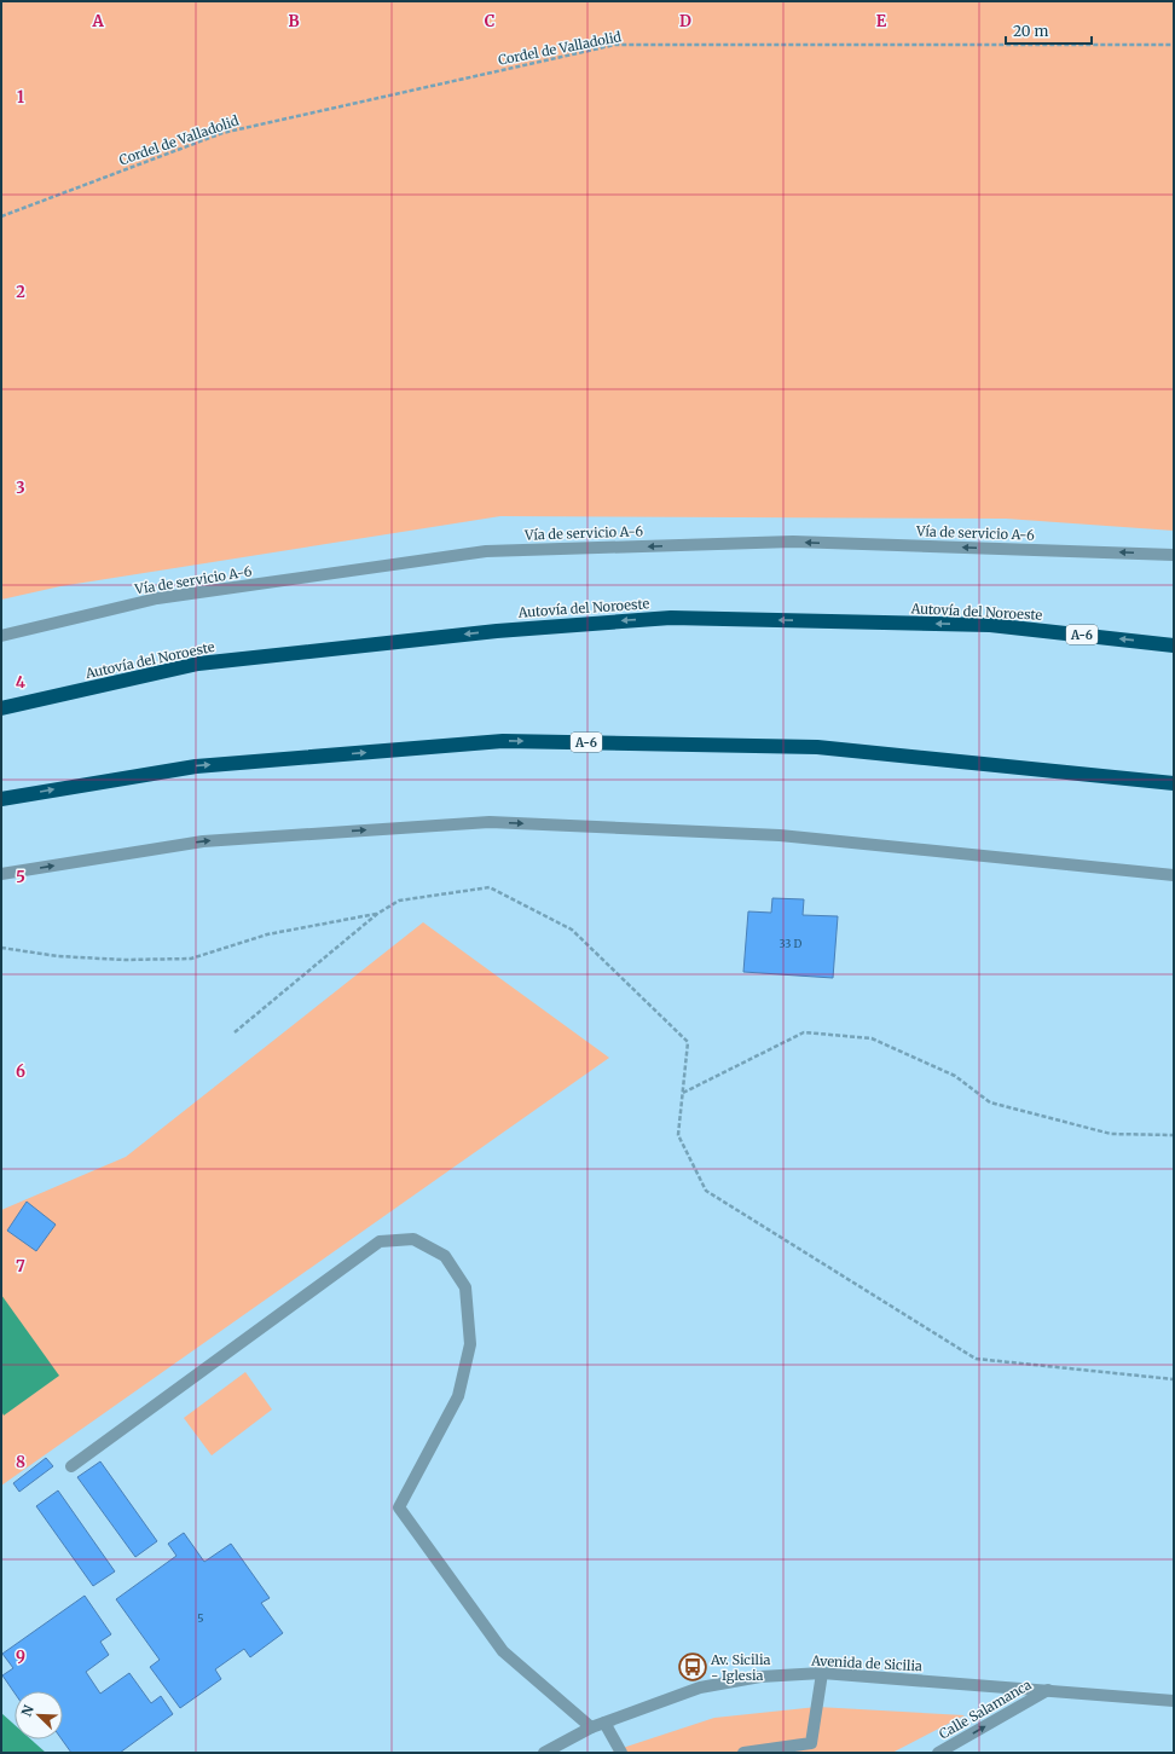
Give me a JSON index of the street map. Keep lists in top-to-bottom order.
{
  "streets": {
    "highway": ["Autovía del Noroeste", "A-6"],
    "street": ["Vía de servicio A-6", "Avenida de Sicilia", "Calle Salamanca"],
    "path": ["Cordel de Valladolid"]
  },
  "crossings": [
    ["Avenida de Sicilia", "Calle Salamanca"]
  ],
  "one_way": ["Vía de servicio A-6", "Calle Salamanca"],
  "places": {
    "bus stop": ["Av. Sicilia - Iglesia"]
  },
  "house_numbers": ["33 D", "5"],
  "scale_bar": "20 m",
  "north": "top left",
  "grid": {
    "columns": [
      "A",
      "B",
      "C",
      "D",
      "E"
    ],
    "rows": [
      "1",
      "2",
      "3",
      "4",
      "5",
      "6",
      "7",
      "8",
      "9"
    ]
  }
}
